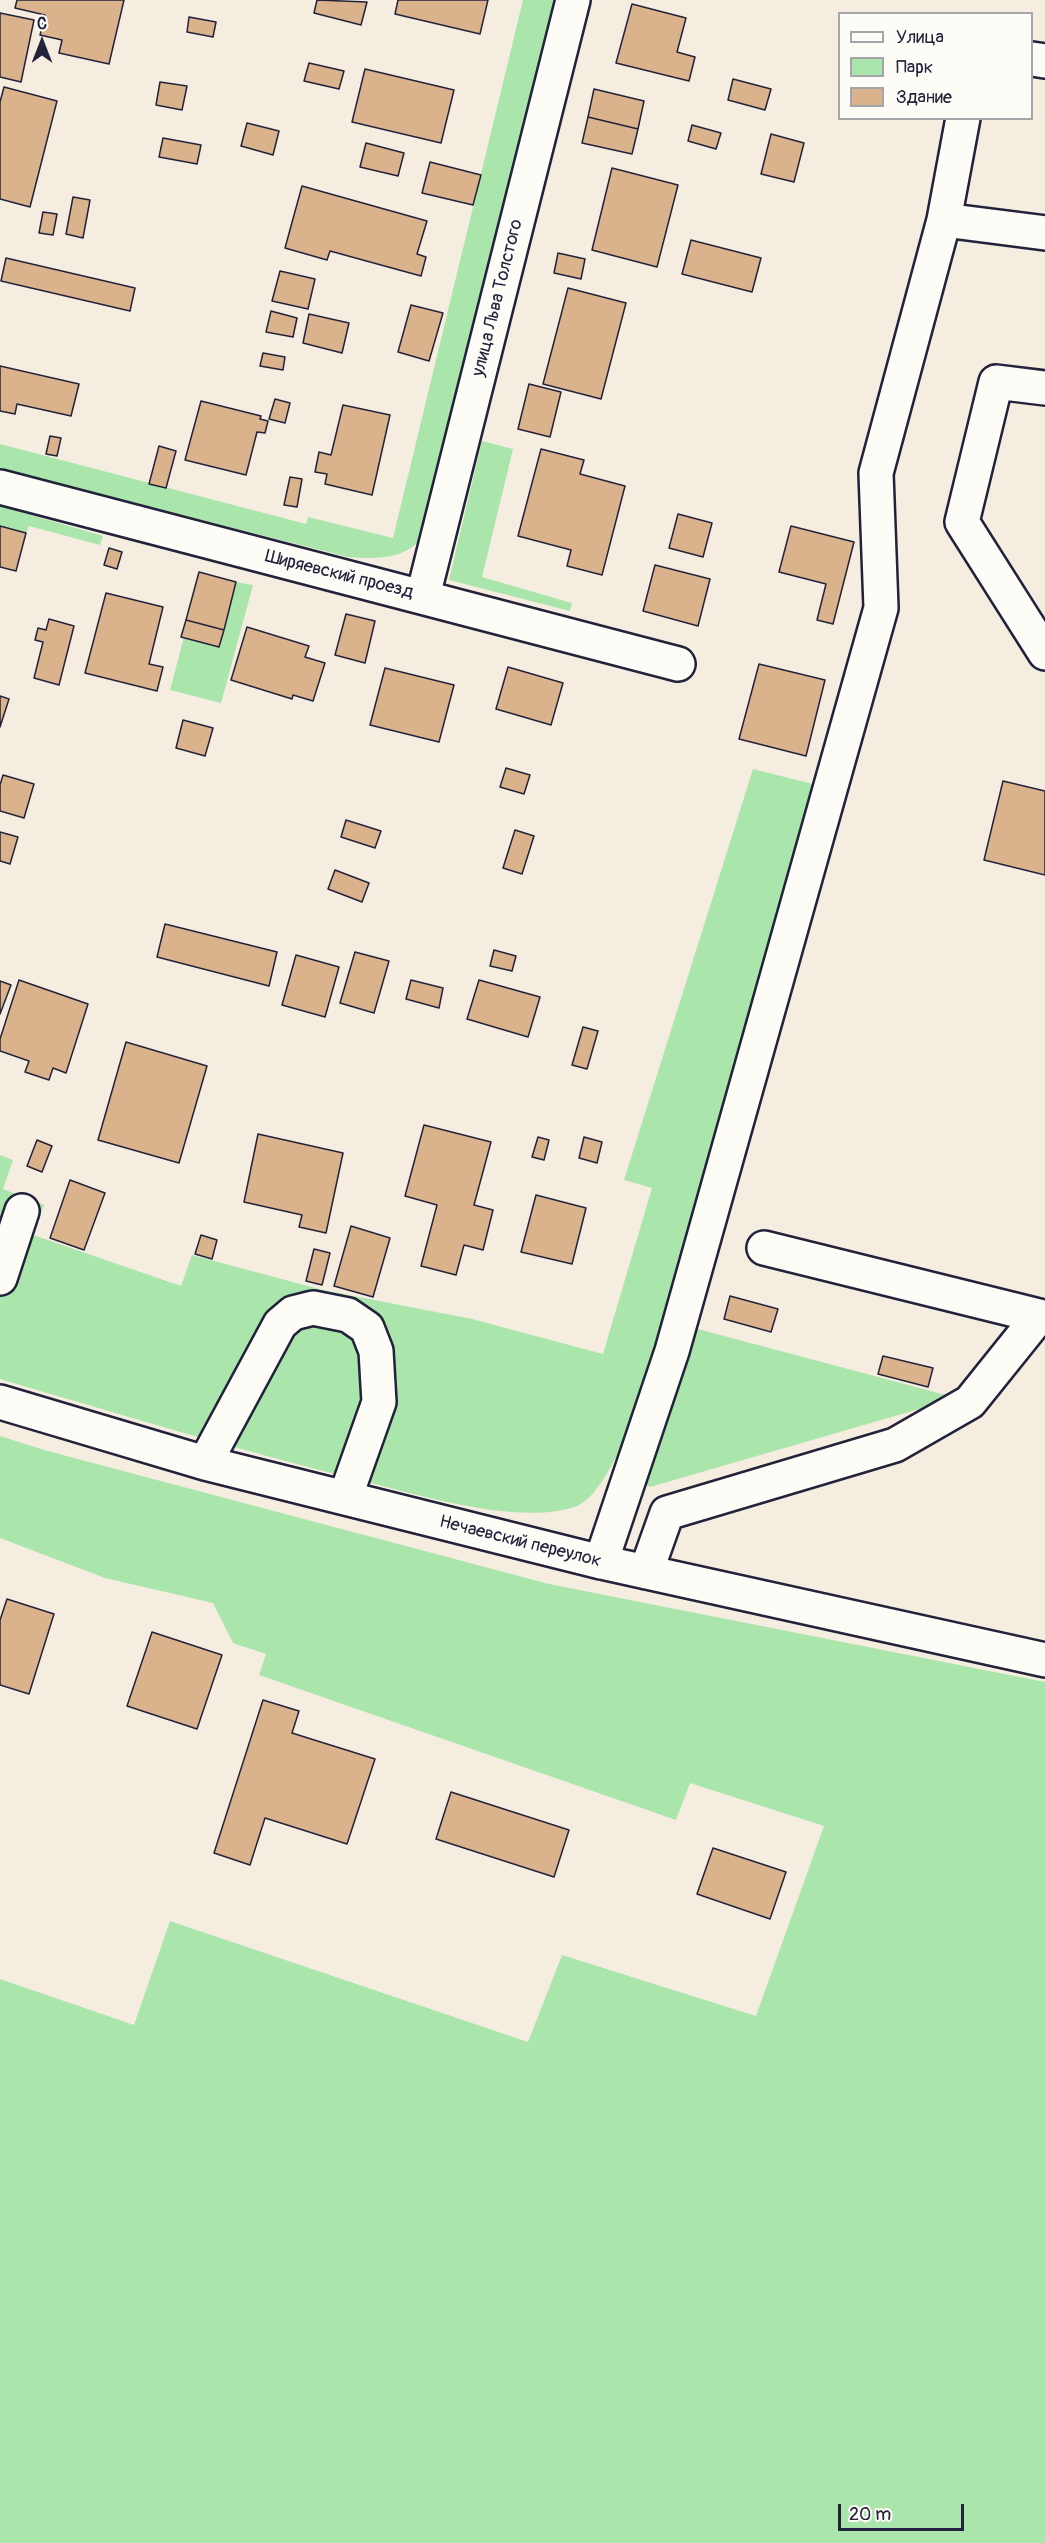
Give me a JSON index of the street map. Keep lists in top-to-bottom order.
{
  "streets": {
    "street": ["улица Льва Толстого", "Ширяевский проезд", "Нечаевский переулок"]
  },
  "crossings": [
    ["улица Льва Толстого", "Ширяевский проезд"]
  ],
  "legend": ["Улица", "Парк", "Здание"],
  "scale_bar": "20 m",
  "north": "top"
}
